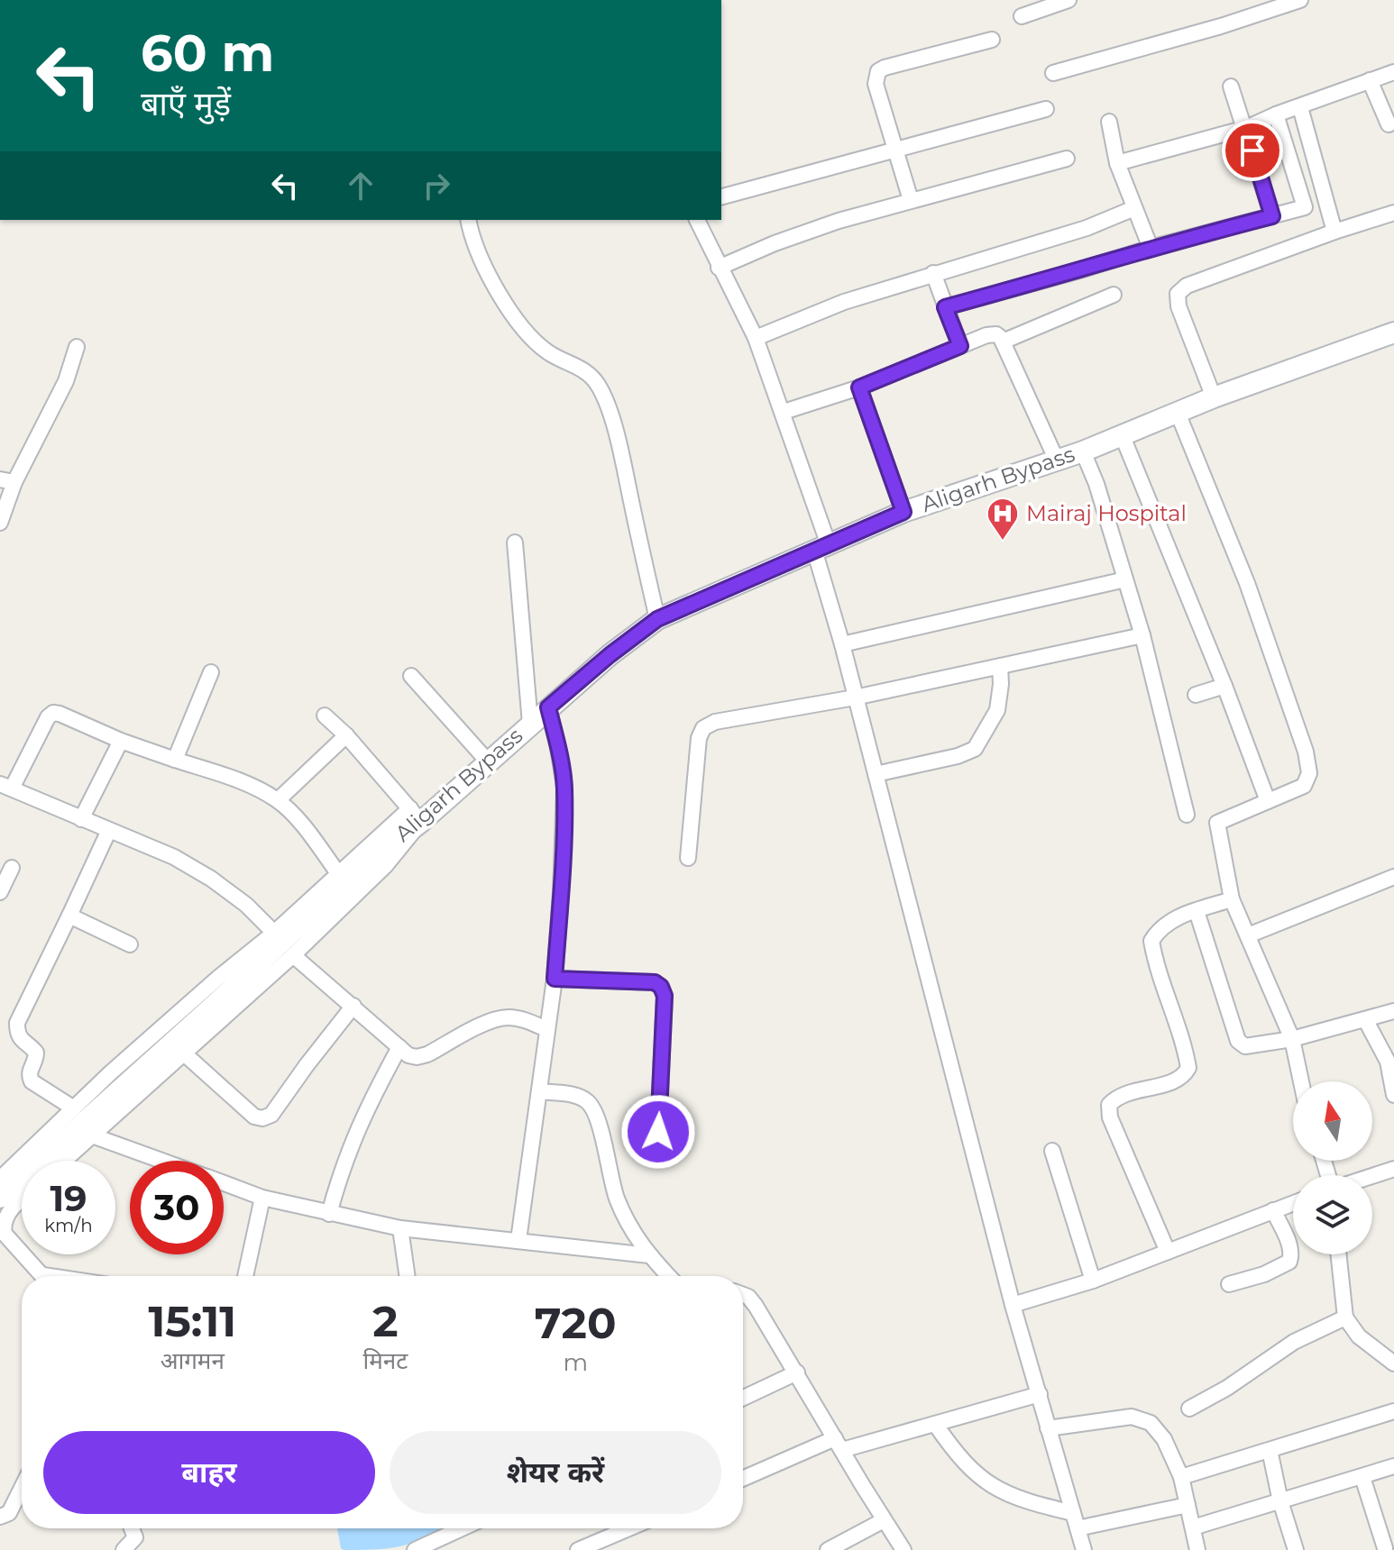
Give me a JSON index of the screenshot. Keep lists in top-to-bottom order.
{
  "streets": {
    "main road": ["Aligarh Bypass"]
  },
  "places": {
    "hospital": ["Mairaj Hospital"]
  },
  "north": "top",
  "page": {
    "turn": ["60 m", "बाएँ मुड़ें"],
    "speed": "19 km/h",
    "limit": "30",
    "eta": [
      "15:11",
      "आगमन",
      "2",
      "मिनट",
      "720",
      "m"
    ],
    "buttons": ["बाहर", "शेयर करें"]
  }
}
